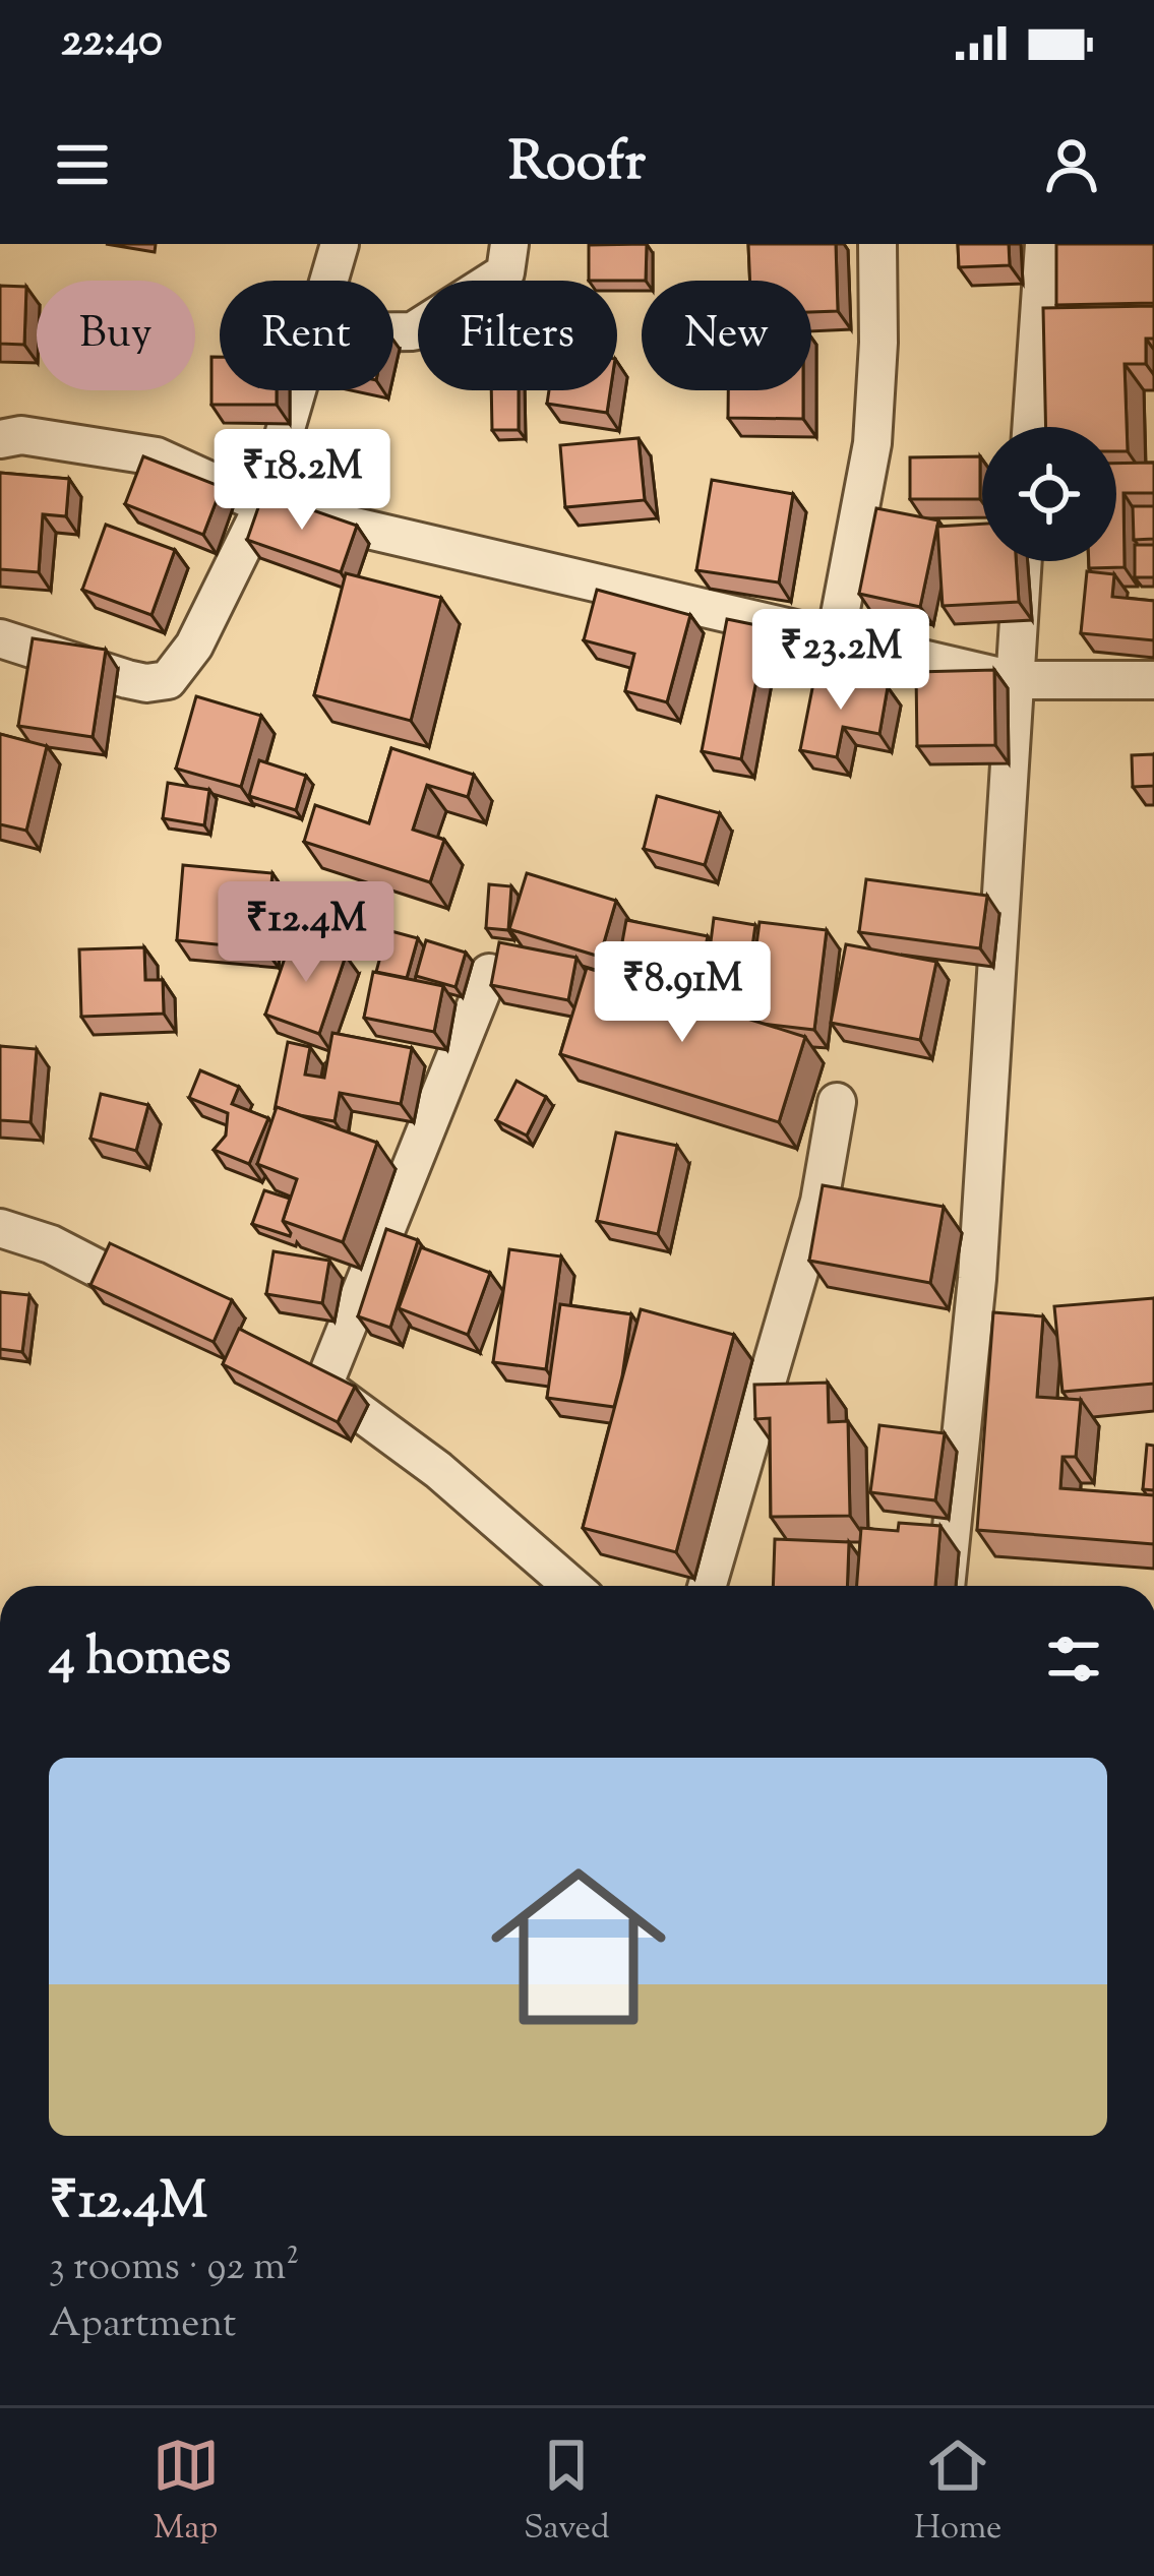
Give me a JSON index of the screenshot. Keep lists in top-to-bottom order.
{
  "page": {
    "status": "22:40",
    "header": "Roofr",
    "chip": [
      "Buy",
      "Rent",
      "Filters",
      "New"
    ],
    "price": [
      "₹18.2M",
      "₹23.2M",
      "₹12.4M",
      "₹8.91M"
    ],
    "heading": "4 homes",
    "list": [
      {
        "name": "₹12.4M",
        "note": "3 rooms · 92 m² · Apartment"
      }
    ],
    "tabs": ["Map", "Saved", "Home"]
  }
}
